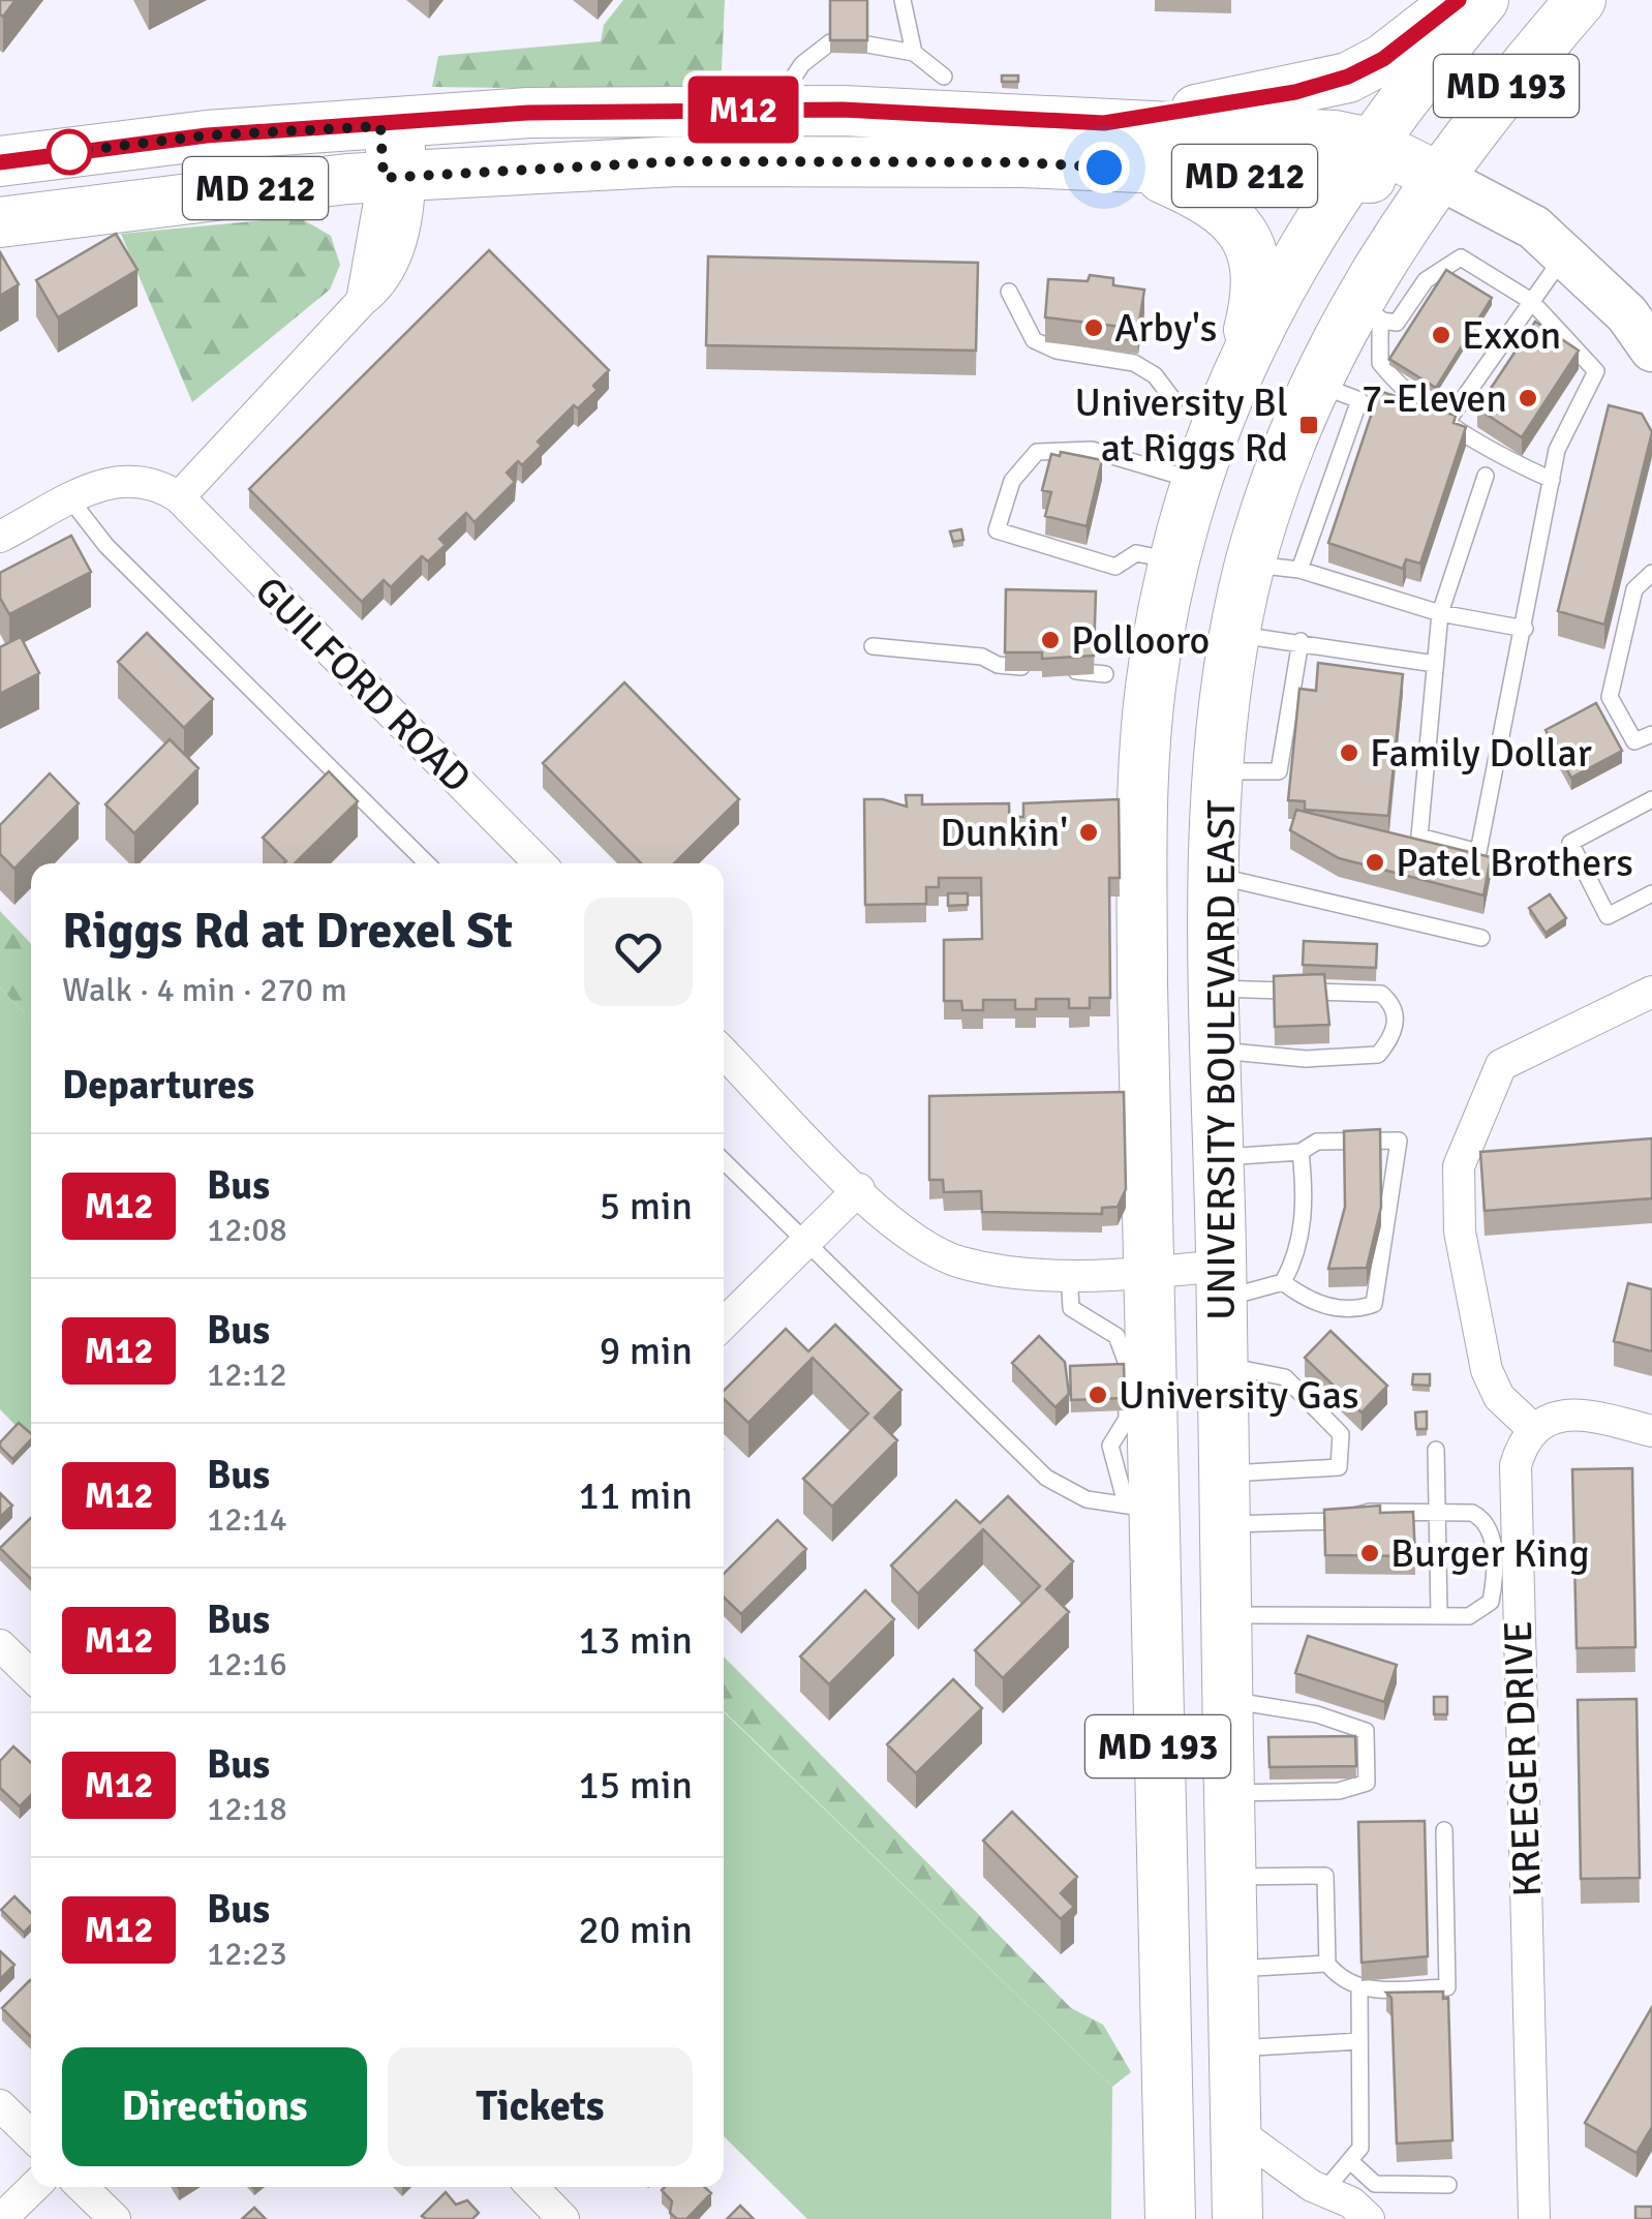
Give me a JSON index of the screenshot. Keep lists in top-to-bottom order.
{
  "streets": {
    "main road": ["MD 193", "MD 212", "UNIVERSITY BOULEVARD EAST"],
    "street": ["GUILFORD ROAD", "KREEGER DRIVE"]
  },
  "crossings": [
    ["MD 212", "UNIVERSITY BOULEVARD EAST"]
  ],
  "places": {
    "other": [
      "Arby's",
      "Exxon",
      "7-Eleven",
      "Pollooro",
      "Family Dollar",
      "Dunkin'",
      "Patel Brothers",
      "University Gas",
      "Burger King"
    ],
    "transit": ["University Bl at Riggs Rd"]
  },
  "lines": ["bus line M12"],
  "page": {
    "on_map": "M12",
    "heading": [
      ["Riggs Rd at Drexel St", "Walk · 4 min · 270 m"],
      "Departures"
    ],
    "list": [
      {
        "mark": "M12",
        "name": "Bus",
        "note": "12:08",
        "value": "5 min"
      },
      {
        "mark": "M12",
        "name": "Bus",
        "note": "12:12",
        "value": "9 min"
      },
      {
        "mark": "M12",
        "name": "Bus",
        "note": "12:14",
        "value": "11 min"
      },
      {
        "mark": "M12",
        "name": "Bus",
        "note": "12:16",
        "value": "13 min"
      },
      {
        "mark": "M12",
        "name": "Bus",
        "note": "12:18",
        "value": "15 min"
      },
      {
        "mark": "M12",
        "name": "Bus",
        "note": "12:23",
        "value": "20 min"
      }
    ],
    "buttons": ["Directions", "Tickets"]
  }
}
